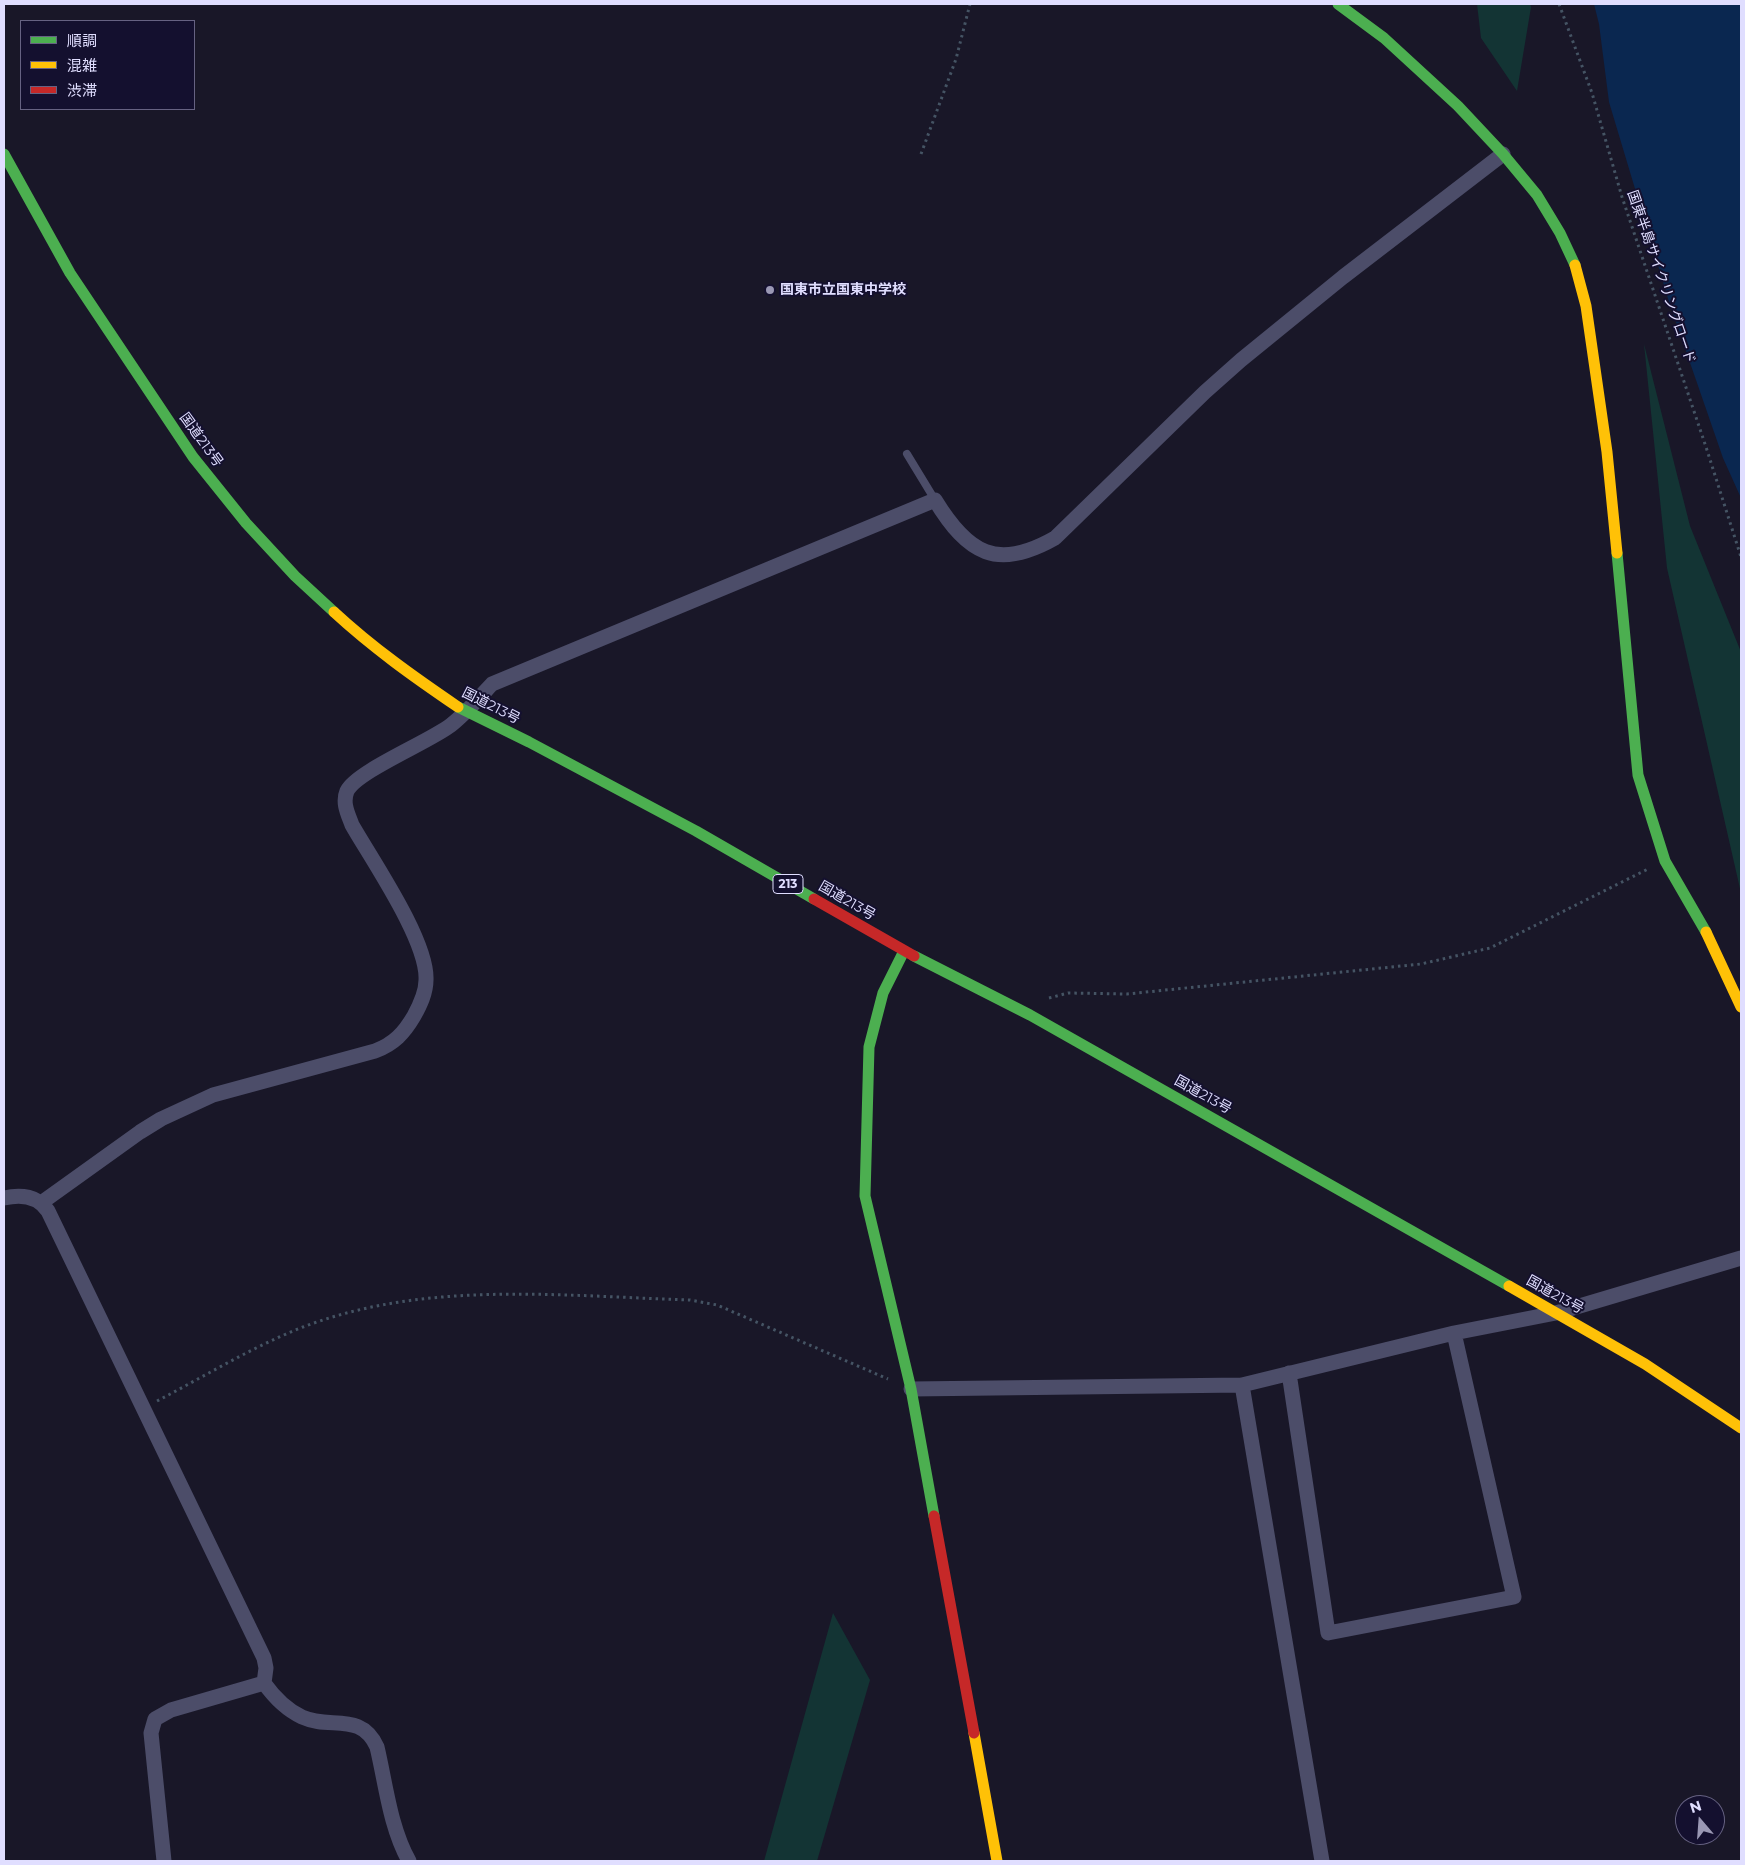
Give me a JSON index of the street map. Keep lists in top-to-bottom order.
{
  "streets": {
    "main road": ["国道213号", "213"],
    "path": ["国東半島サイクリングロード"]
  },
  "places": ["国東市立国東中学校"],
  "legend": ["順調", "混雑", "渋滞"],
  "north": "top"
}
